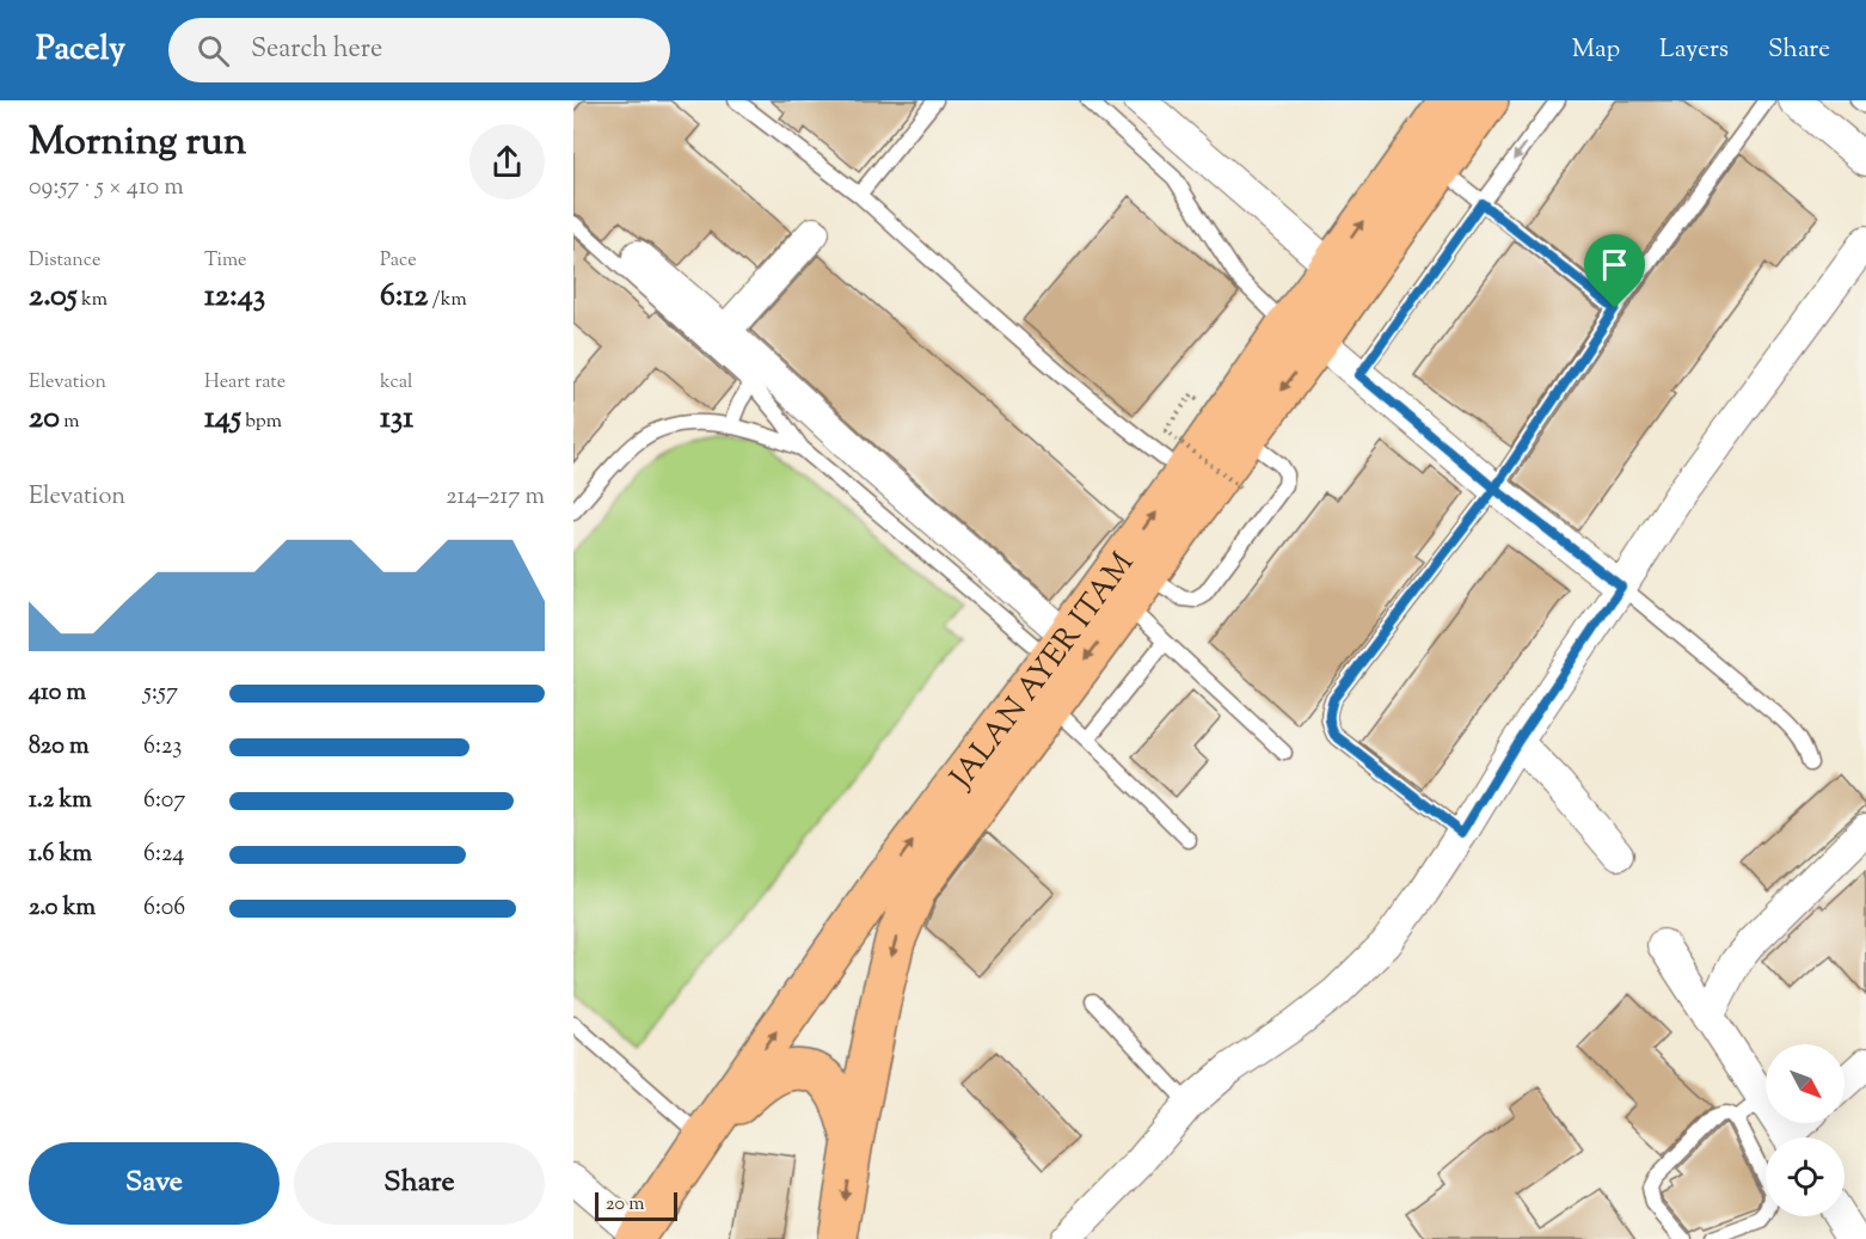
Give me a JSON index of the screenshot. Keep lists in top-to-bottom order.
{
  "streets": {
    "main road": ["JALAN AYER ITAM"]
  },
  "scale_bar": "20 m",
  "north": "bottom right",
  "page": {
    "header": "Pacely",
    "search": "Search here",
    "nav": ["Map", "Layers", "Share"],
    "heading": ["Morning run", "09:57 · 5 × 410 m"],
    "stats": [
      ["Distance", "2.05 km"],
      ["Time", "12:43"],
      ["Pace", "6:12 /km"],
      ["Elevation", "20 m"],
      ["Heart rate", "145 bpm"],
      ["kcal", "131"]
    ],
    "chart": ["Elevation", "214–217 m"],
    "list": [
      {
        "name": "410 m",
        "note": "5:57"
      },
      {
        "name": "820 m",
        "note": "6:23"
      },
      {
        "name": "1.2 km",
        "note": "6:07"
      },
      {
        "name": "1.6 km",
        "note": "6:24"
      },
      {
        "name": "2.0 km",
        "note": "6:06"
      }
    ],
    "buttons": ["Save", "Share"],
    "scale": "20 m"
  }
}
